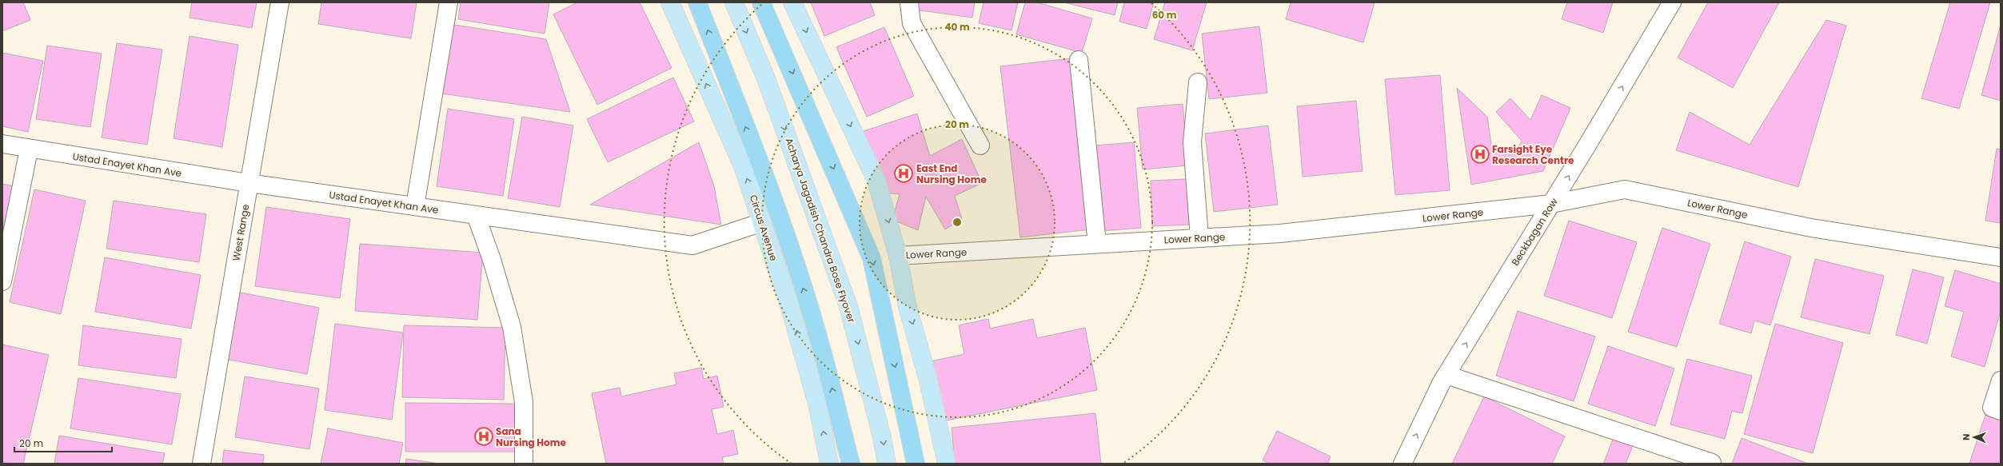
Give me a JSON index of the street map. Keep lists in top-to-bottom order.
{
  "streets": {
    "main road": ["Circus Avenue", "Acharya Jagadish Chandra Bose Flyover"],
    "street": [
      "Ustad Enayet Khan Ave",
      "Lower Range",
      "Beckbagan Row",
      "West Range"
    ]
  },
  "crossings": [
    ["Ustad Enayet Khan Ave", "Circus Avenue"],
    ["Ustad Enayet Khan Ave", "West Range"],
    ["Lower Range", "Beckbagan Row"]
  ],
  "one_way": ["Beckbagan Row"],
  "places": {
    "hospital": ["Farsight Eye Research Centre", "East End Nursing Home", "Sana Nursing Home"]
  },
  "scale_bar": "20 m",
  "north": "left",
  "rings": ["60 m", "40 m", "20 m"]
}
